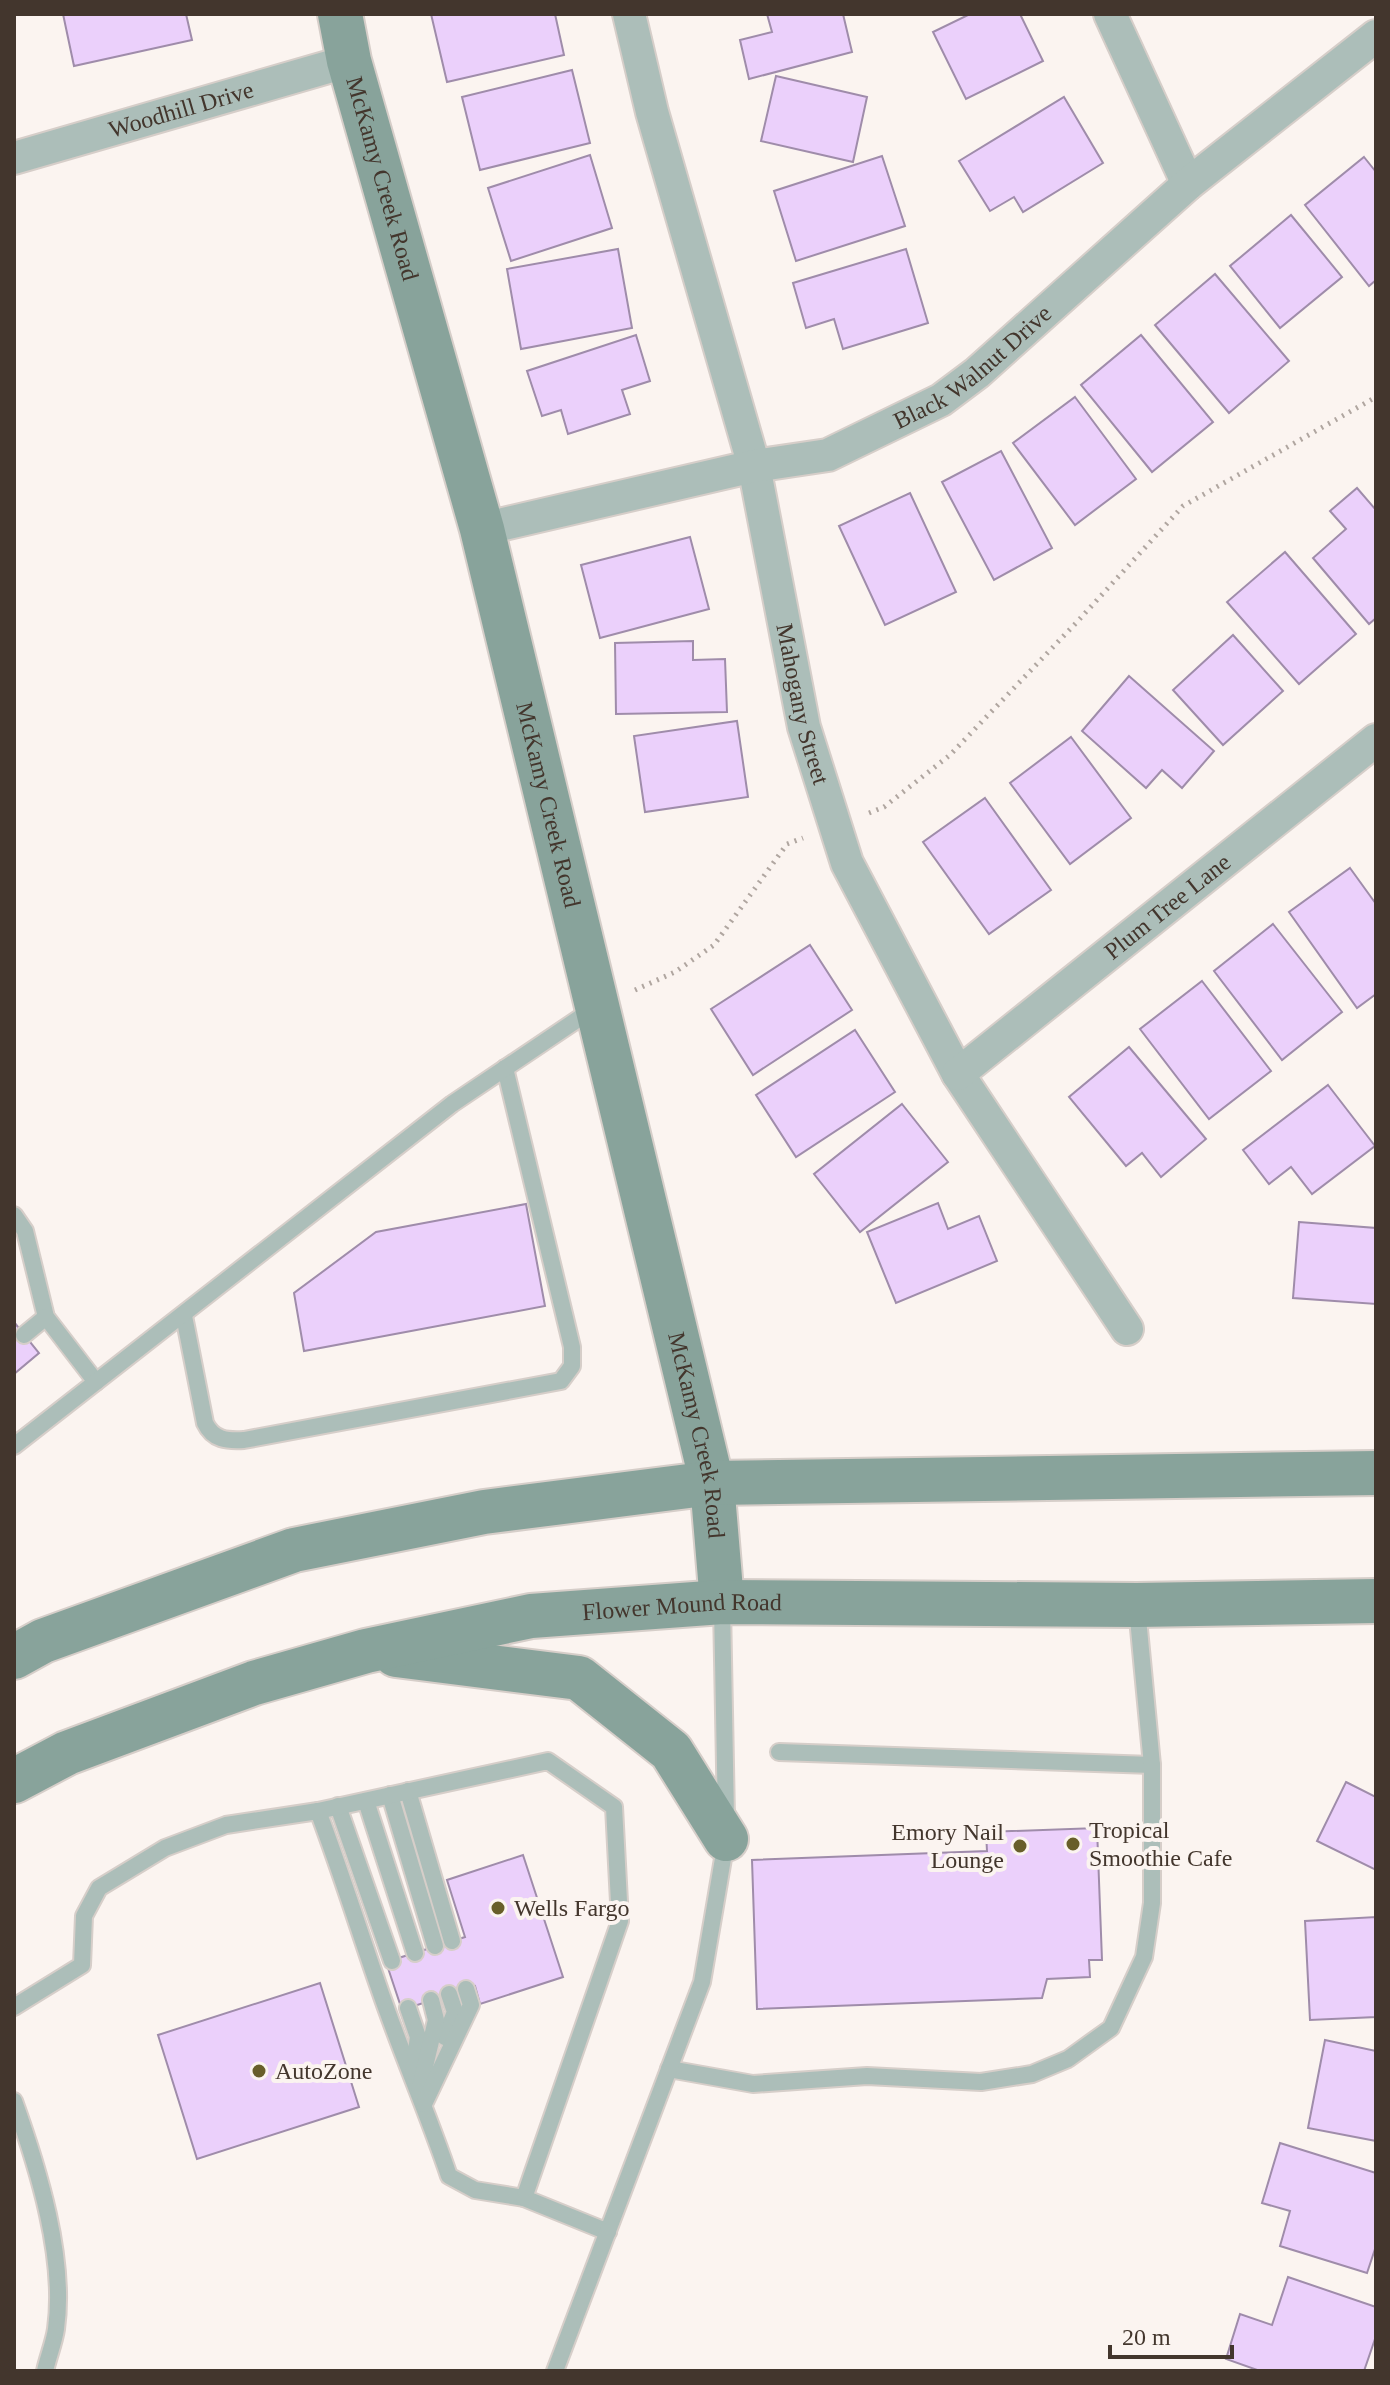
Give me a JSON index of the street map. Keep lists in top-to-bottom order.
{
  "streets": {
    "main road": ["McKamy Creek Road", "Flower Mound Road"],
    "street": [
      "Woodhill Drive",
      "Black Walnut Drive",
      "Mahogany Street",
      "Plum Tree Lane"
    ]
  },
  "crossings": [
    ["Woodhill Drive", "McKamy Creek Road"],
    ["McKamy Creek Road", "Black Walnut Drive"],
    ["McKamy Creek Road", "Flower Mound Road"],
    ["Black Walnut Drive", "Mahogany Street"],
    ["Mahogany Street", "Plum Tree Lane"]
  ],
  "places": [
    "Tropical Smoothie Cafe",
    "Emory Nail Lounge",
    "Wells Fargo",
    "AutoZone"
  ],
  "scale_bar": "20 m"
}
